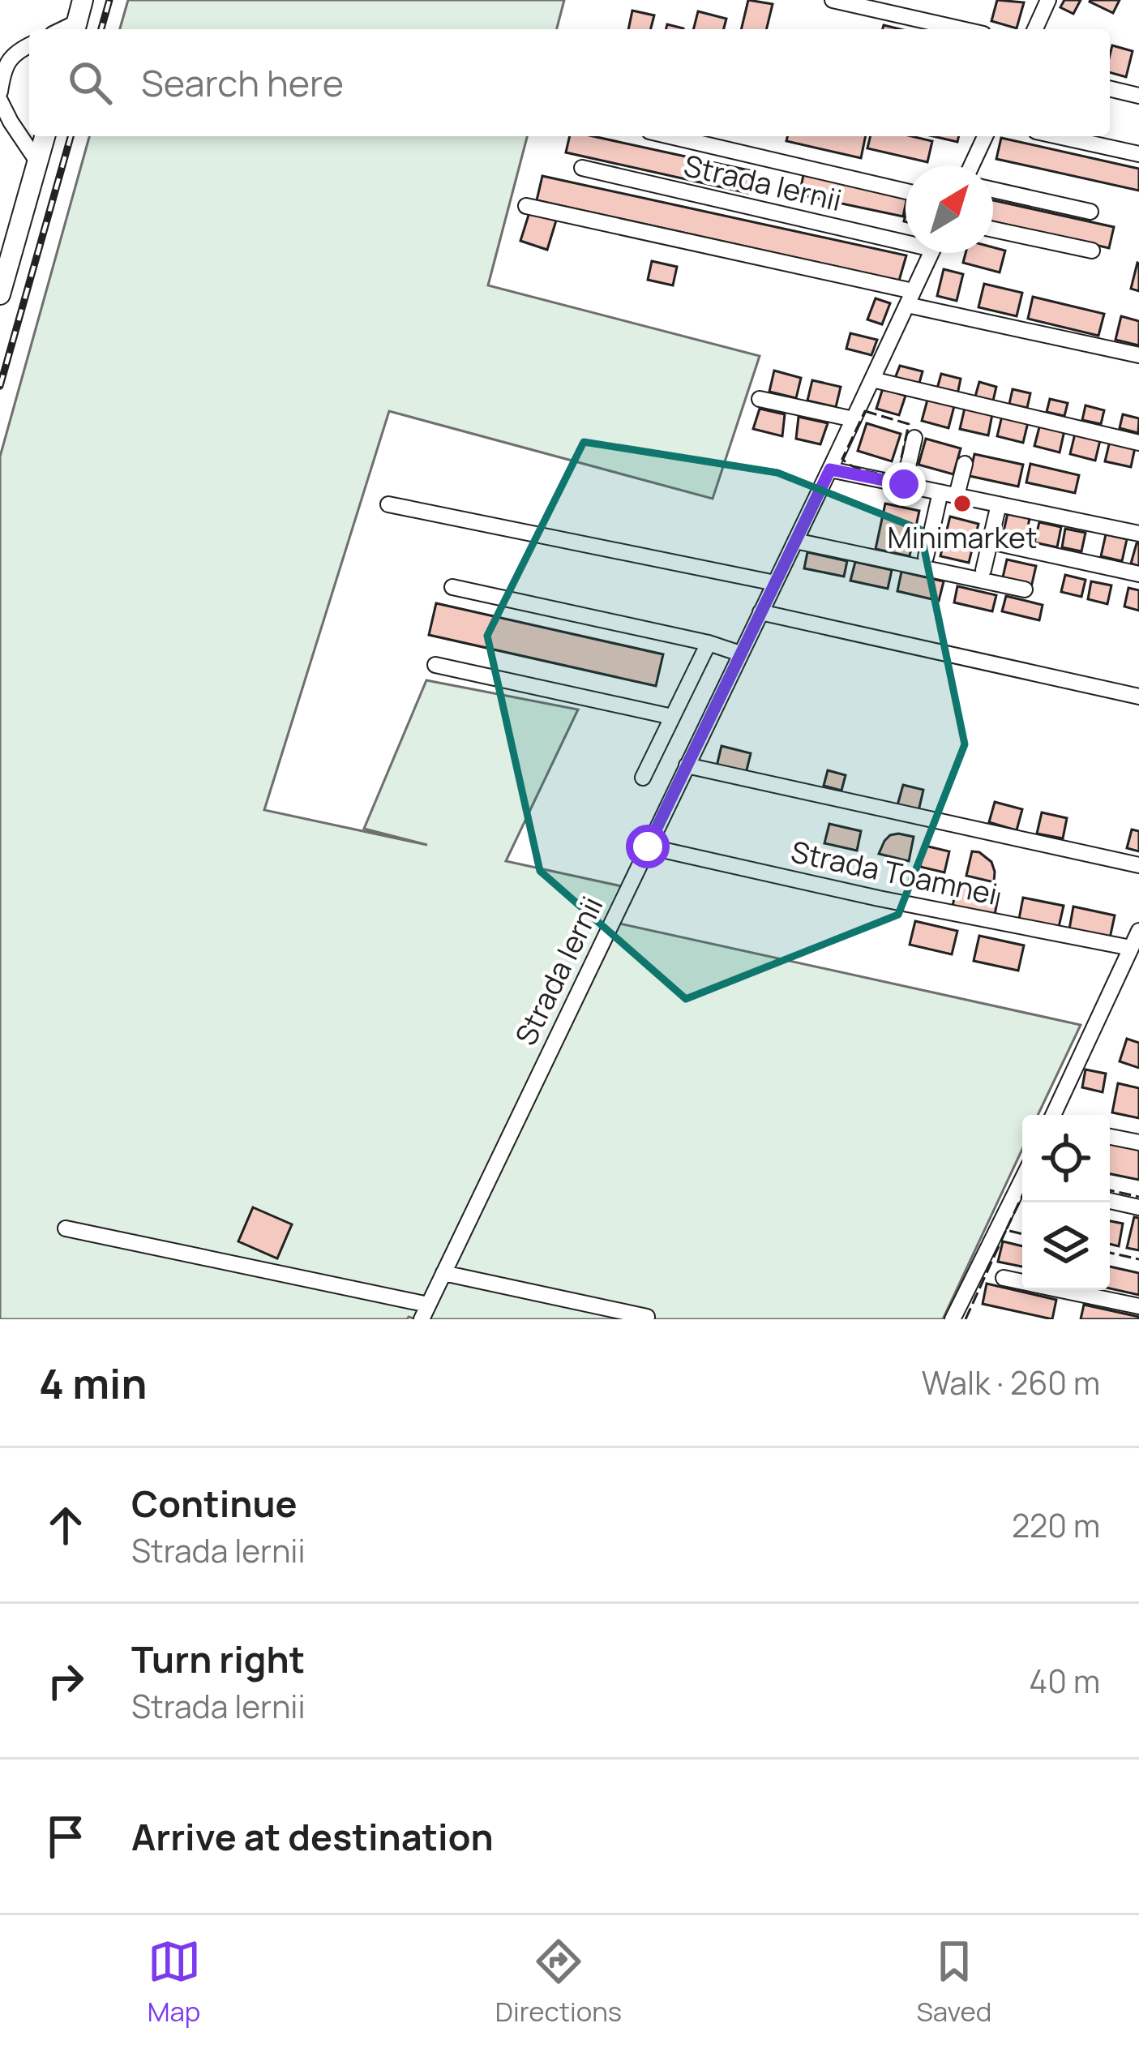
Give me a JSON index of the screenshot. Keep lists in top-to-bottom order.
{
  "streets": {
    "street": ["Strada Iernii", "Strada Toamnei"]
  },
  "crossings": [
    ["Strada Iernii", "Strada Toamnei"]
  ],
  "places": ["Minimarket"],
  "north": "top right",
  "page": {
    "search": "Search here",
    "heading": ["4 min", "Walk · 260 m"],
    "list": [
      ["Continue", "Strada Iernii", "220 m"],
      ["Turn right", "Strada Iernii", "40 m"],
      "Arrive at destination"
    ],
    "nav": ["Map", "Directions", "Saved"]
  }
}
